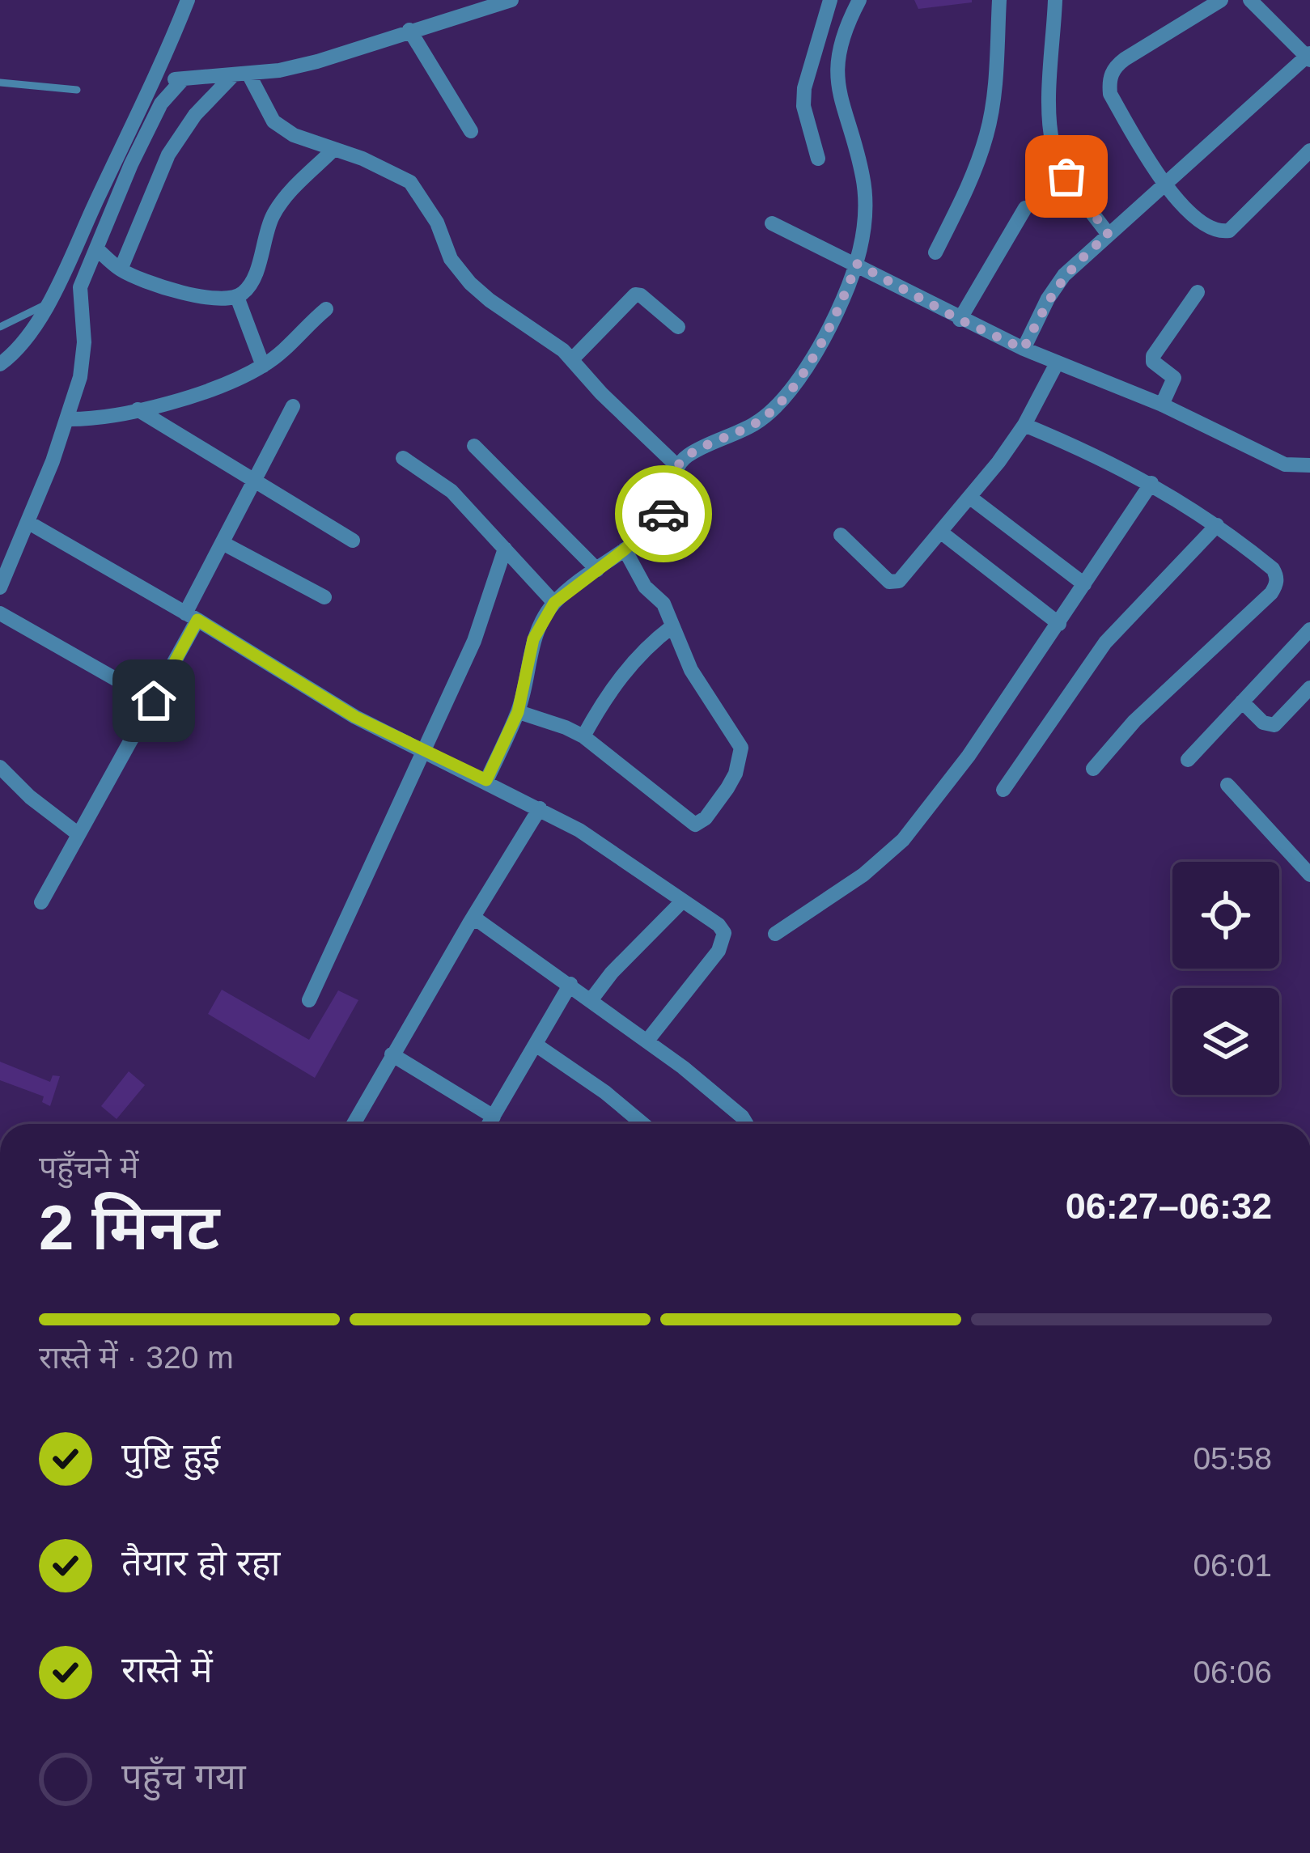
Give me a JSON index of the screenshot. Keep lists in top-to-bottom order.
{
  "page": {
    "heading": ["2 मिनट", "पहुँचने में", "06:27–06:32"],
    "bar": "रास्ते में · 320 m",
    "list": [
      ["पुष्टि हुई", "05:58"],
      ["तैयार हो रहा", "06:01"],
      ["रास्ते में", "06:06"],
      "पहुँच गया"
    ]
  }
}
